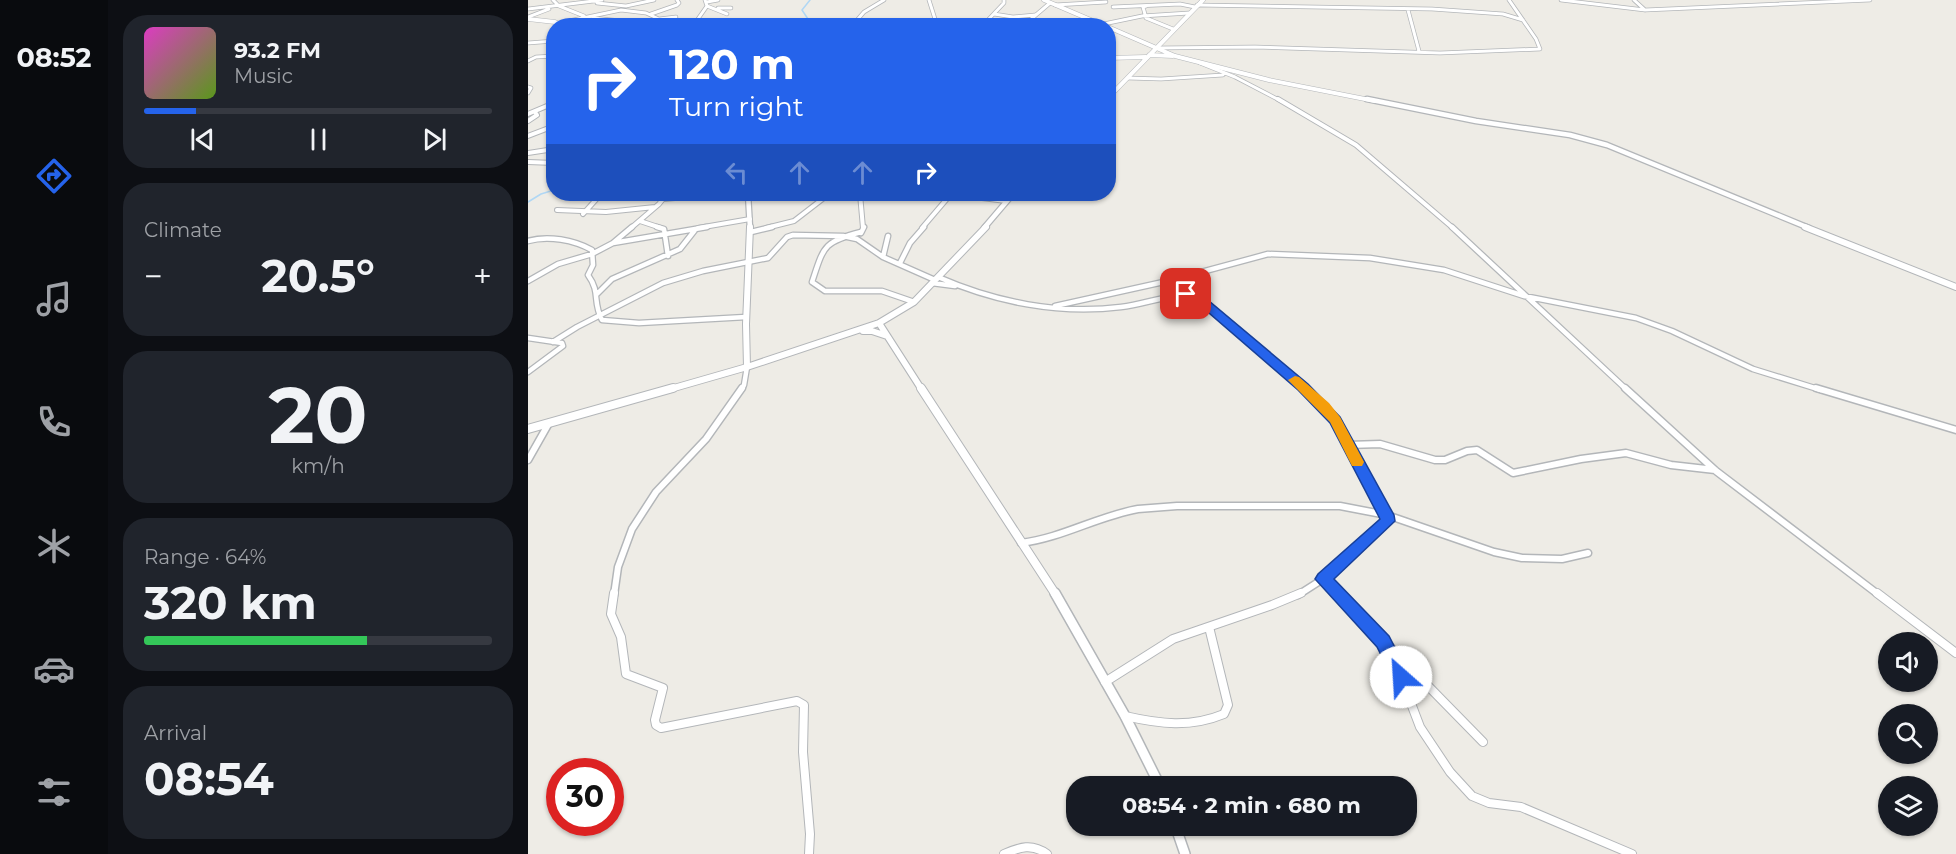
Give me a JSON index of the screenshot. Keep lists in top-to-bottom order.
{
  "page": {
    "tabs": "08:52",
    "turn": ["120 m", "Turn right"],
    "song": ["93.2 FM", "Music"],
    "tile": [
      "Climate",
      ["20", "km/h"],
      ["Range · 64%", "320 km"],
      ["Arrival", "08:54"]
    ],
    "heat": ["−", "20.5°", "+"],
    "limit": "30",
    "trip": "08:54 · 2 min · 680 m"
  }
}
